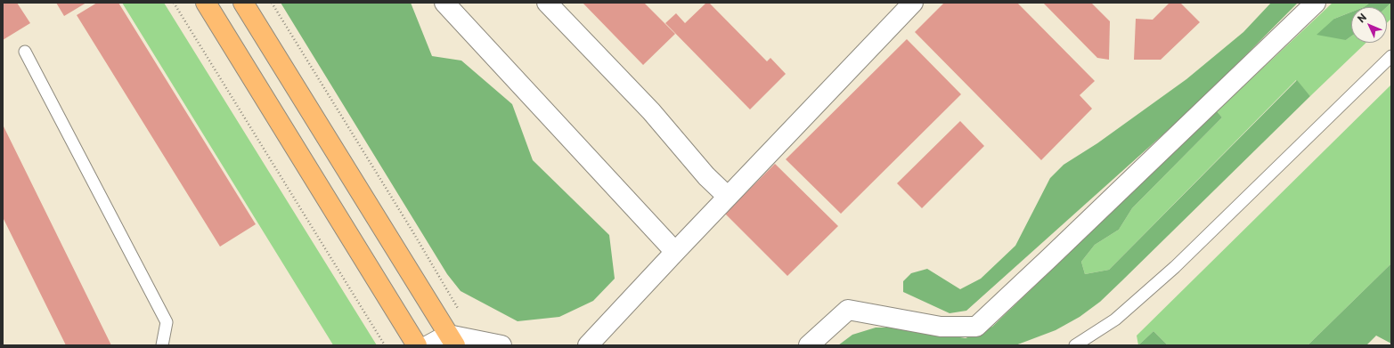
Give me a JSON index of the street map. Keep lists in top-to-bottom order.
{
  "north": "top left"
}
